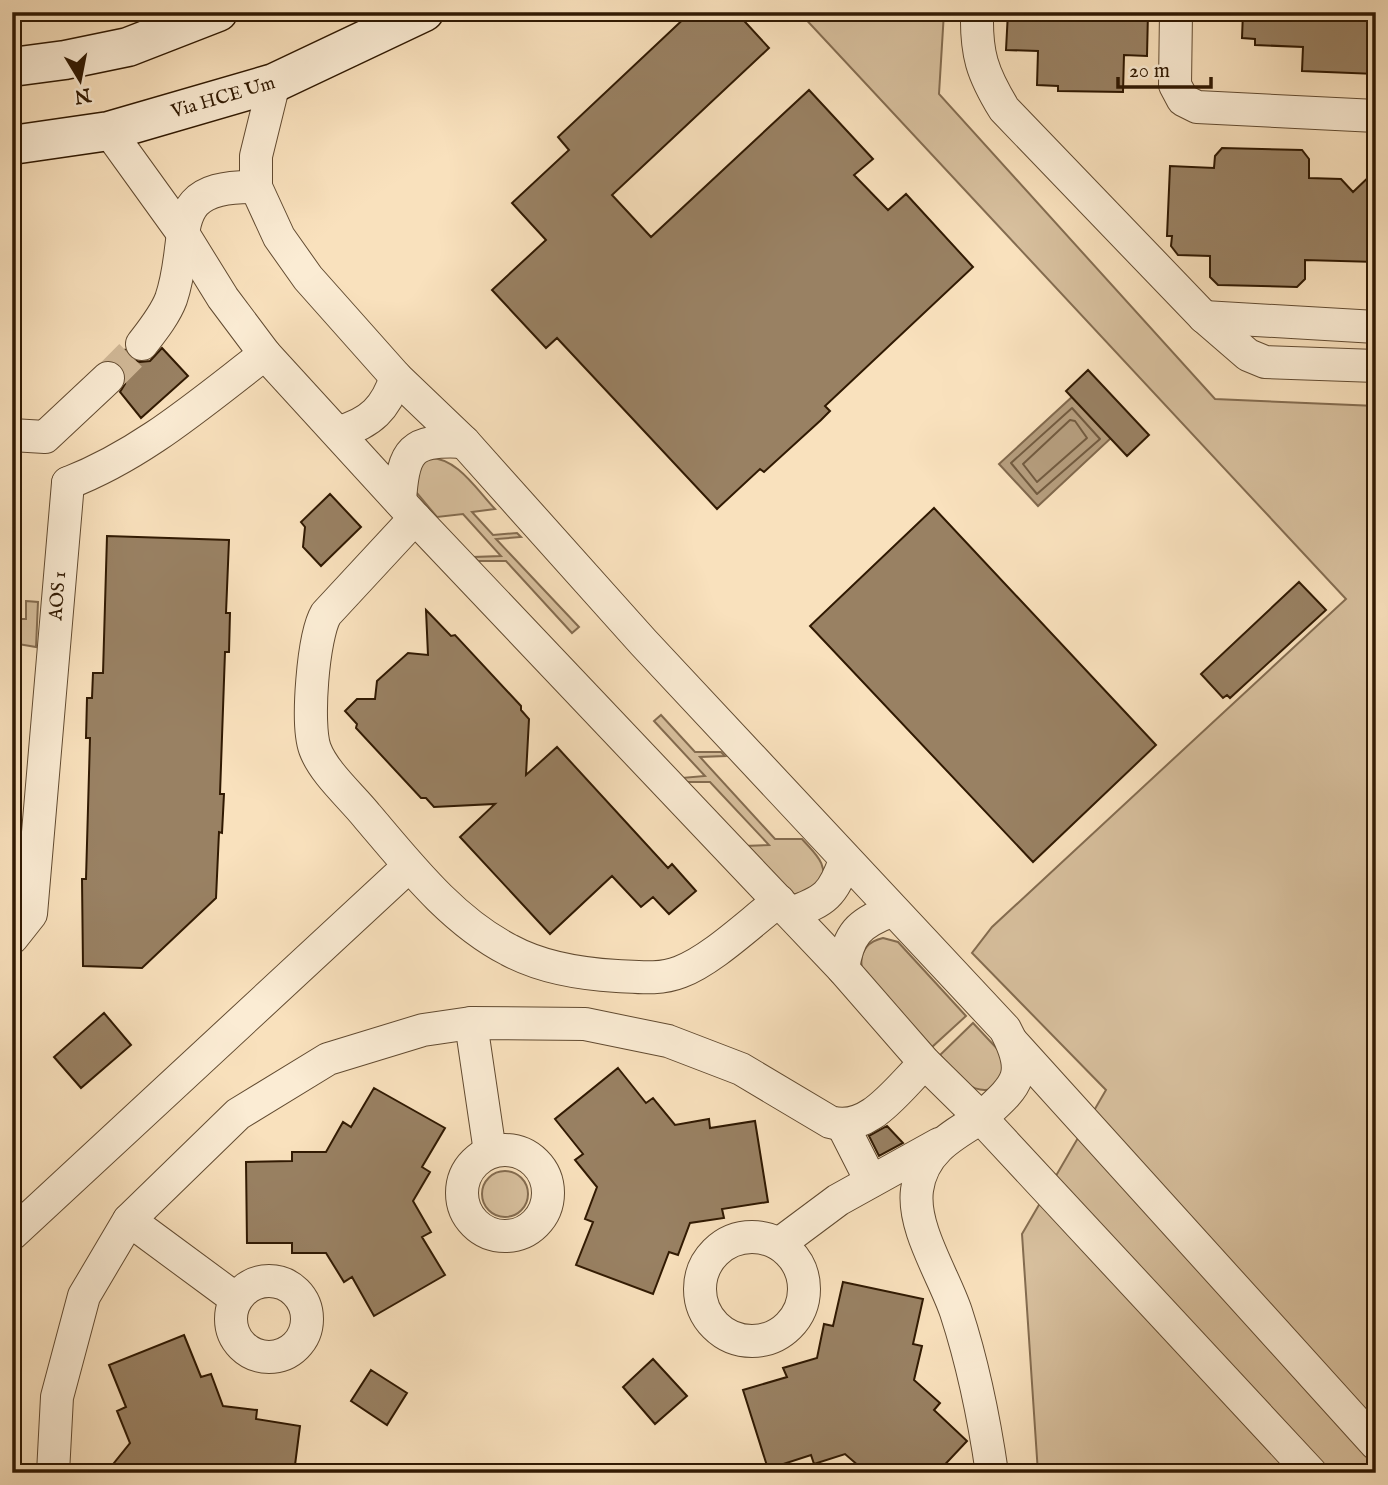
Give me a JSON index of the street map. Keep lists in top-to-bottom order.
{
  "streets": {
    "main road": ["Via HCE Um"],
    "street": ["AOS 1"]
  },
  "scale_bar": "20 m",
  "north": "bottom"
}
